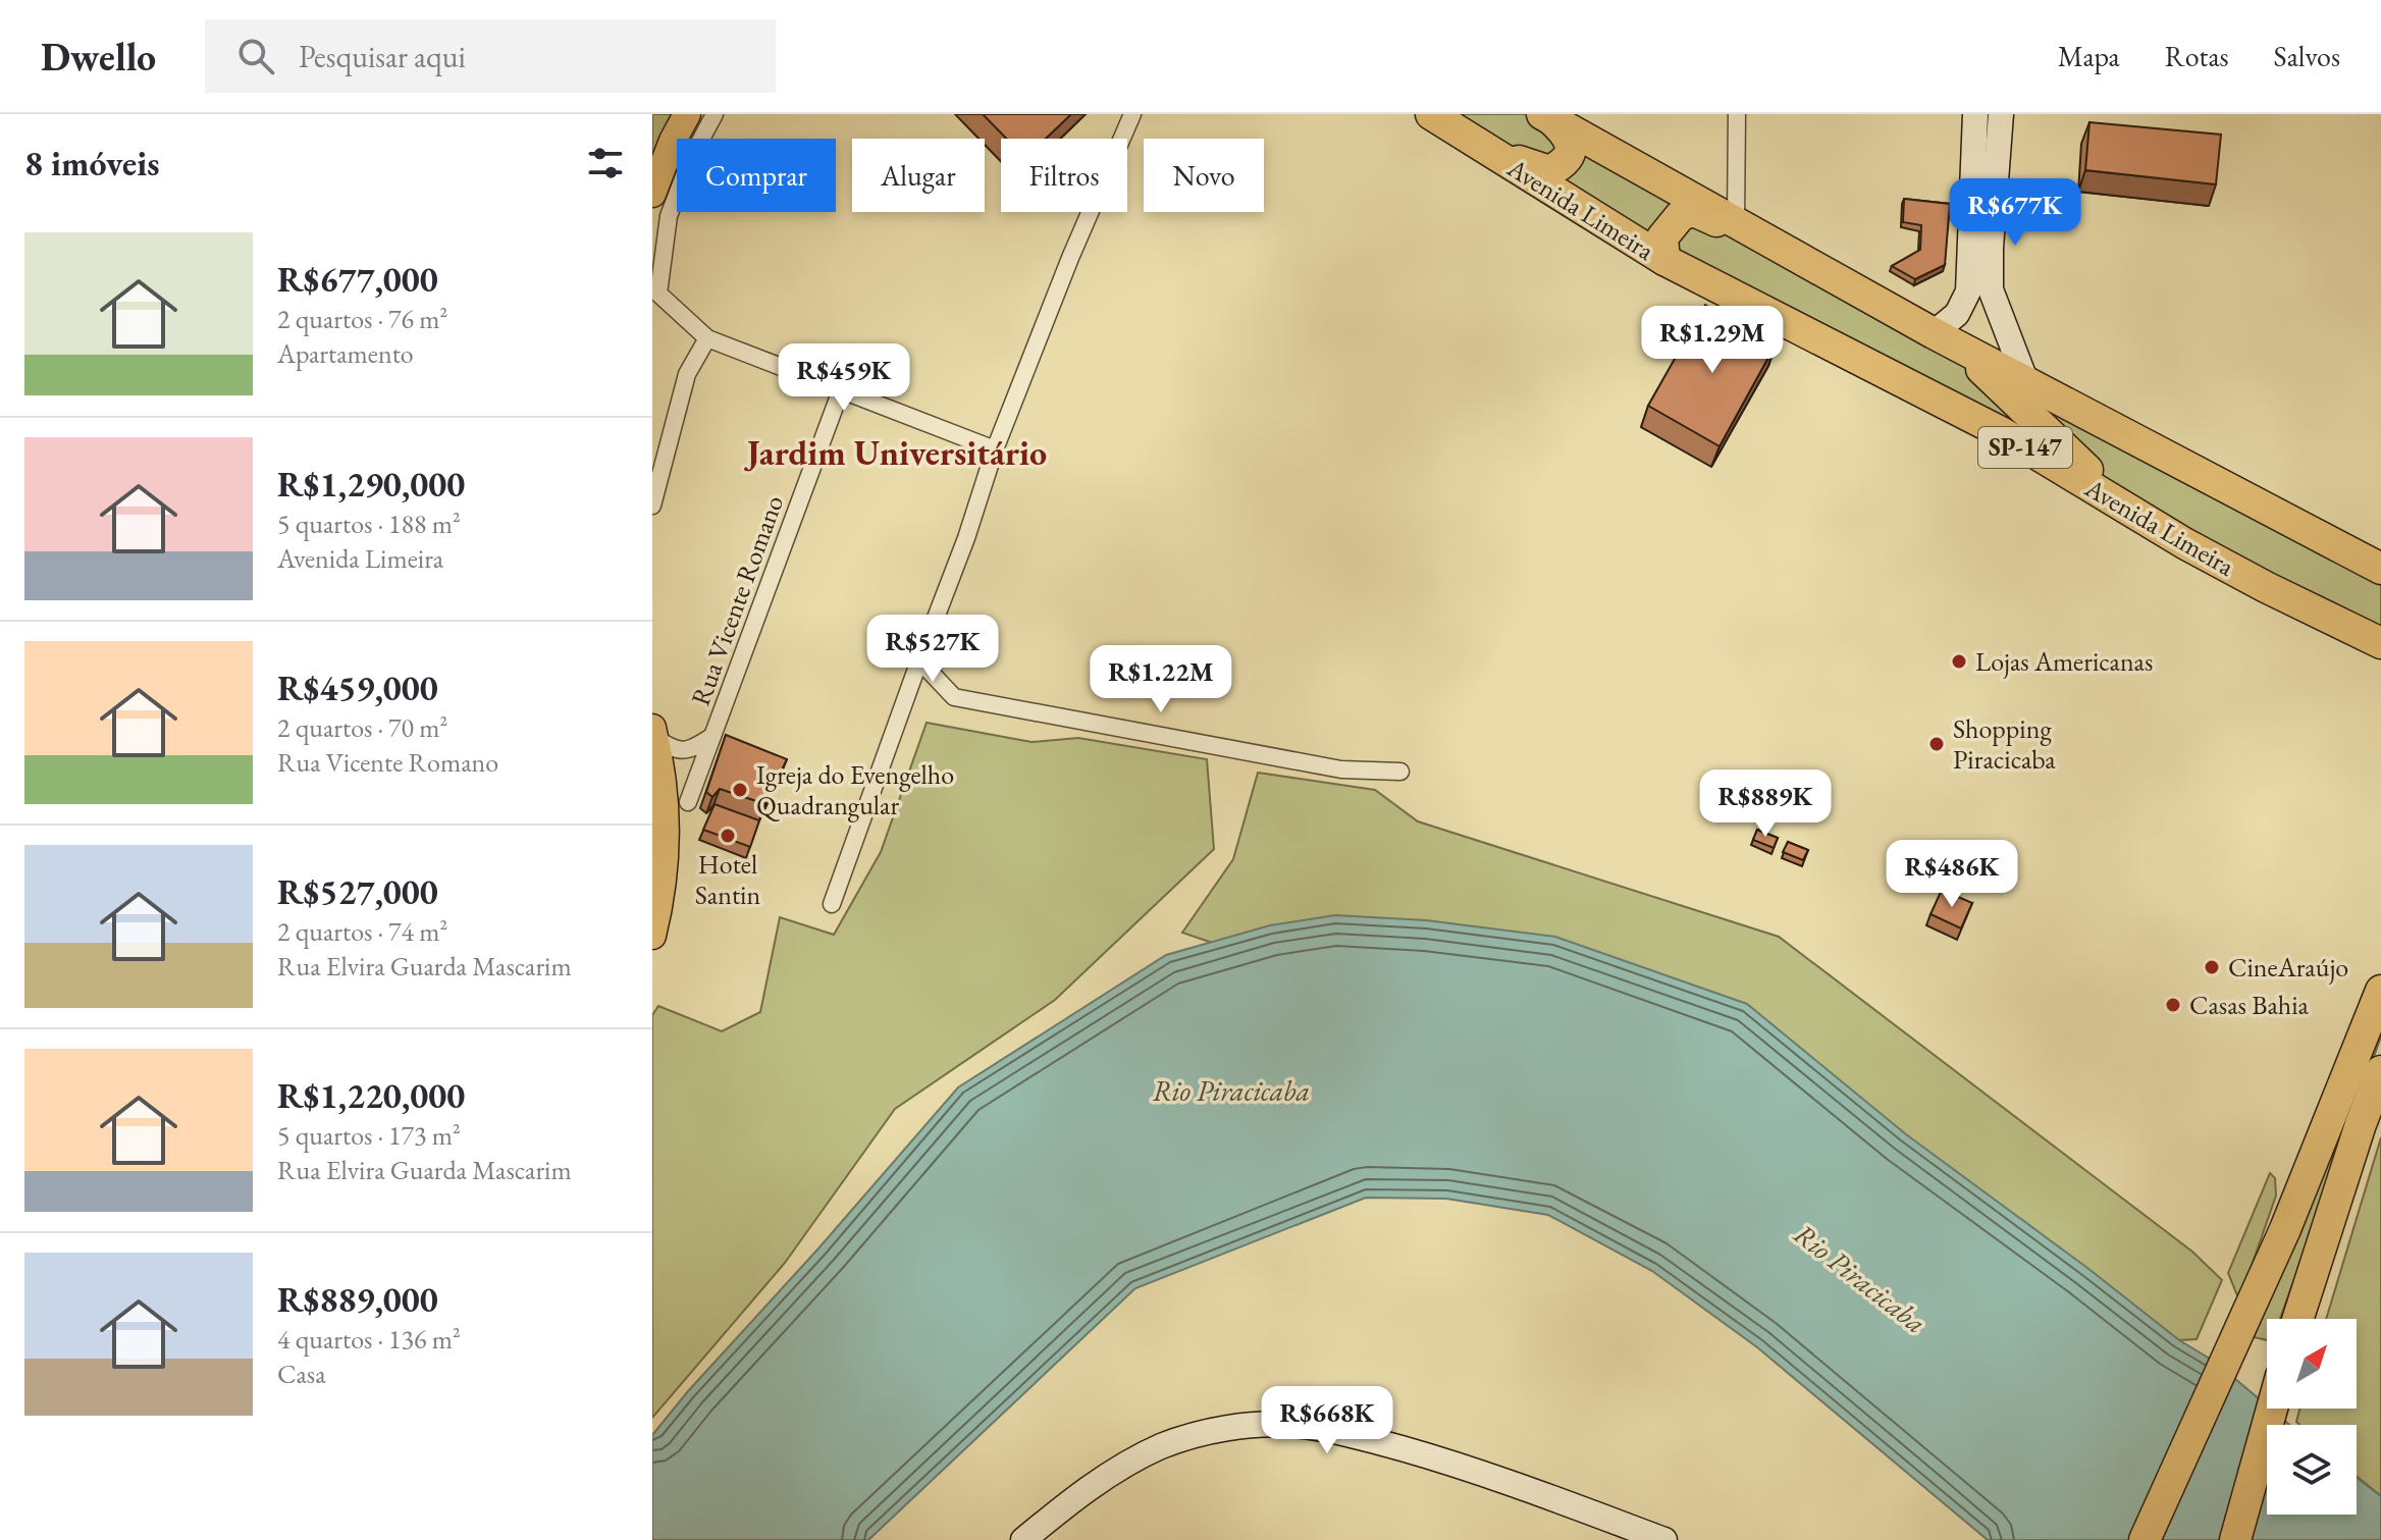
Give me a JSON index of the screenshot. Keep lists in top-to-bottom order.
{
  "streets": {
    "highway": ["Avenida Limeira", "SP-147"],
    "street": ["Rua Vicente Romano"]
  },
  "districts": ["Jardim Universitário"],
  "water": ["Rio Piracicaba"],
  "places": [
    "Lojas Americanas",
    "Shopping Piracicaba",
    "Igreja do Evengelho Quadrangular",
    "Hotel Santin",
    "CineAraújo",
    "Casas Bahia"
  ],
  "north": "top right",
  "page": {
    "header": "Dwello",
    "search": "Pesquisar aqui",
    "nav": ["Mapa", "Rotas", "Salvos"],
    "heading": "8 imóveis",
    "chip": [
      "Comprar",
      "Alugar",
      "Filtros",
      "Novo"
    ],
    "price": [
      "R$677K",
      "R$1.29M",
      "R$459K",
      "R$527K",
      "R$1.22M",
      "R$889K",
      "R$486K",
      "R$668K"
    ],
    "list": [
      {
        "name": "R$677,000",
        "note": "2 quartos · 76 m² · Apartamento"
      },
      {
        "name": "R$1,290,000",
        "note": "5 quartos · 188 m² · Avenida Limeira"
      },
      {
        "name": "R$459,000",
        "note": "2 quartos · 70 m² · Rua Vicente Romano"
      },
      {
        "name": "R$527,000",
        "note": "2 quartos · 74 m² · Rua Elvira Guarda Mascarim"
      },
      {
        "name": "R$1,220,000",
        "note": "5 quartos · 173 m² · Rua Elvira Guarda Mascarim"
      },
      {
        "name": "R$889,000",
        "note": "4 quartos · 136 m² · Casa"
      }
    ]
  }
}
